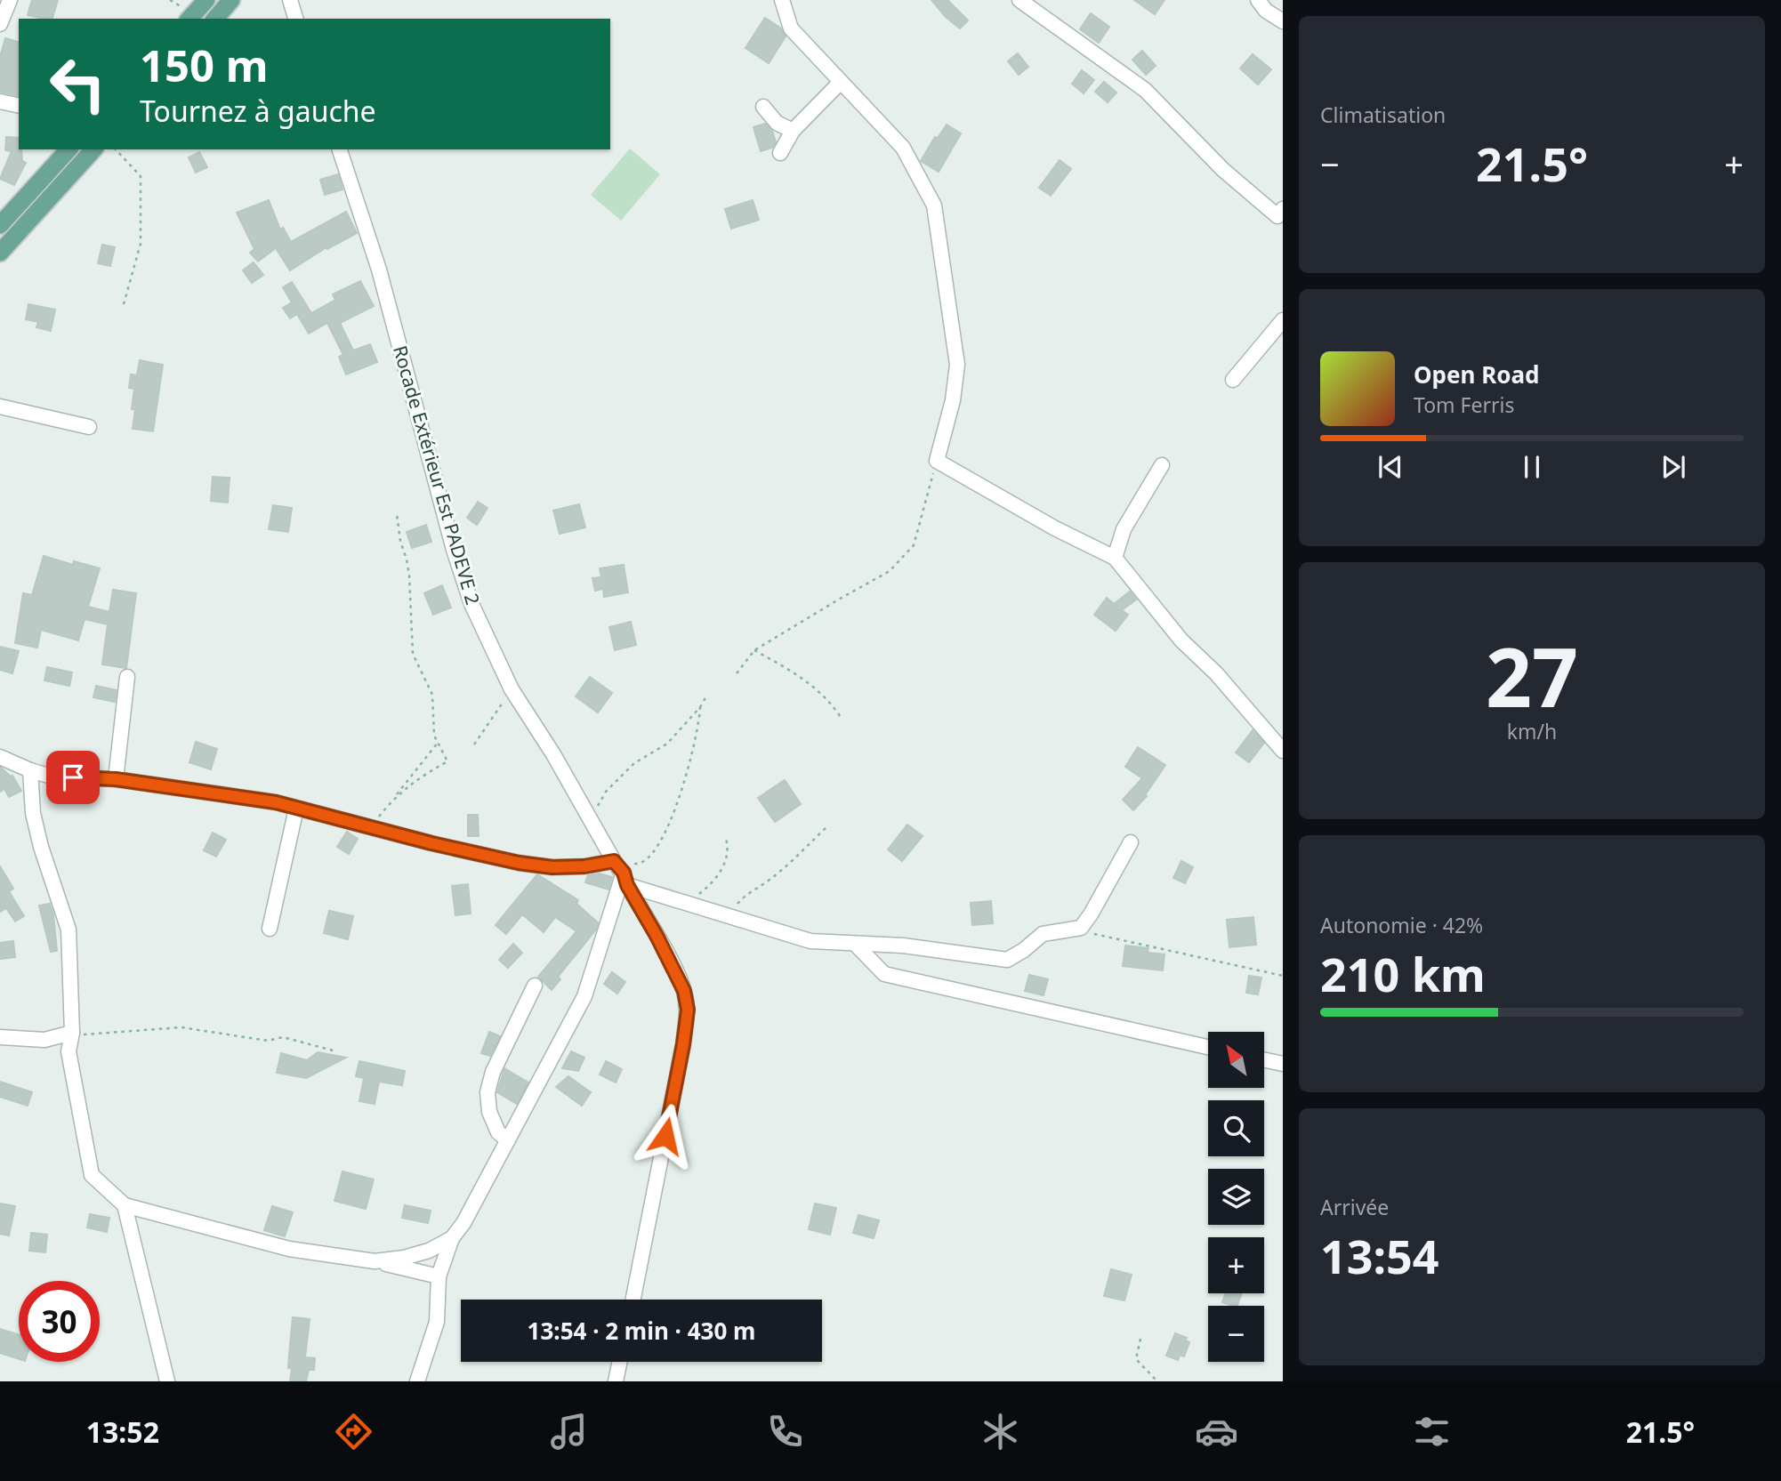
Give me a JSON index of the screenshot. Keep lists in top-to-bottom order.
{
  "streets": {
    "street": ["Rocade Extérieur Est PADEVE 2"]
  },
  "north": "top left",
  "page": {
    "tile": [
      "Climatisation",
      ["27", "km/h"],
      ["Autonomie · 42%", "210 km"],
      ["Arrivée", "13:54"]
    ],
    "turn": ["150 m", "Tournez à gauche"],
    "heat": ["−", "21.5°", "+"],
    "song": ["Open Road", "Tom Ferris"],
    "map_buttons": ["+", "−"],
    "limit": "30",
    "trip": "13:54 · 2 min · 430 m",
    "tabs": ["13:52", "21.5°"]
  }
}
